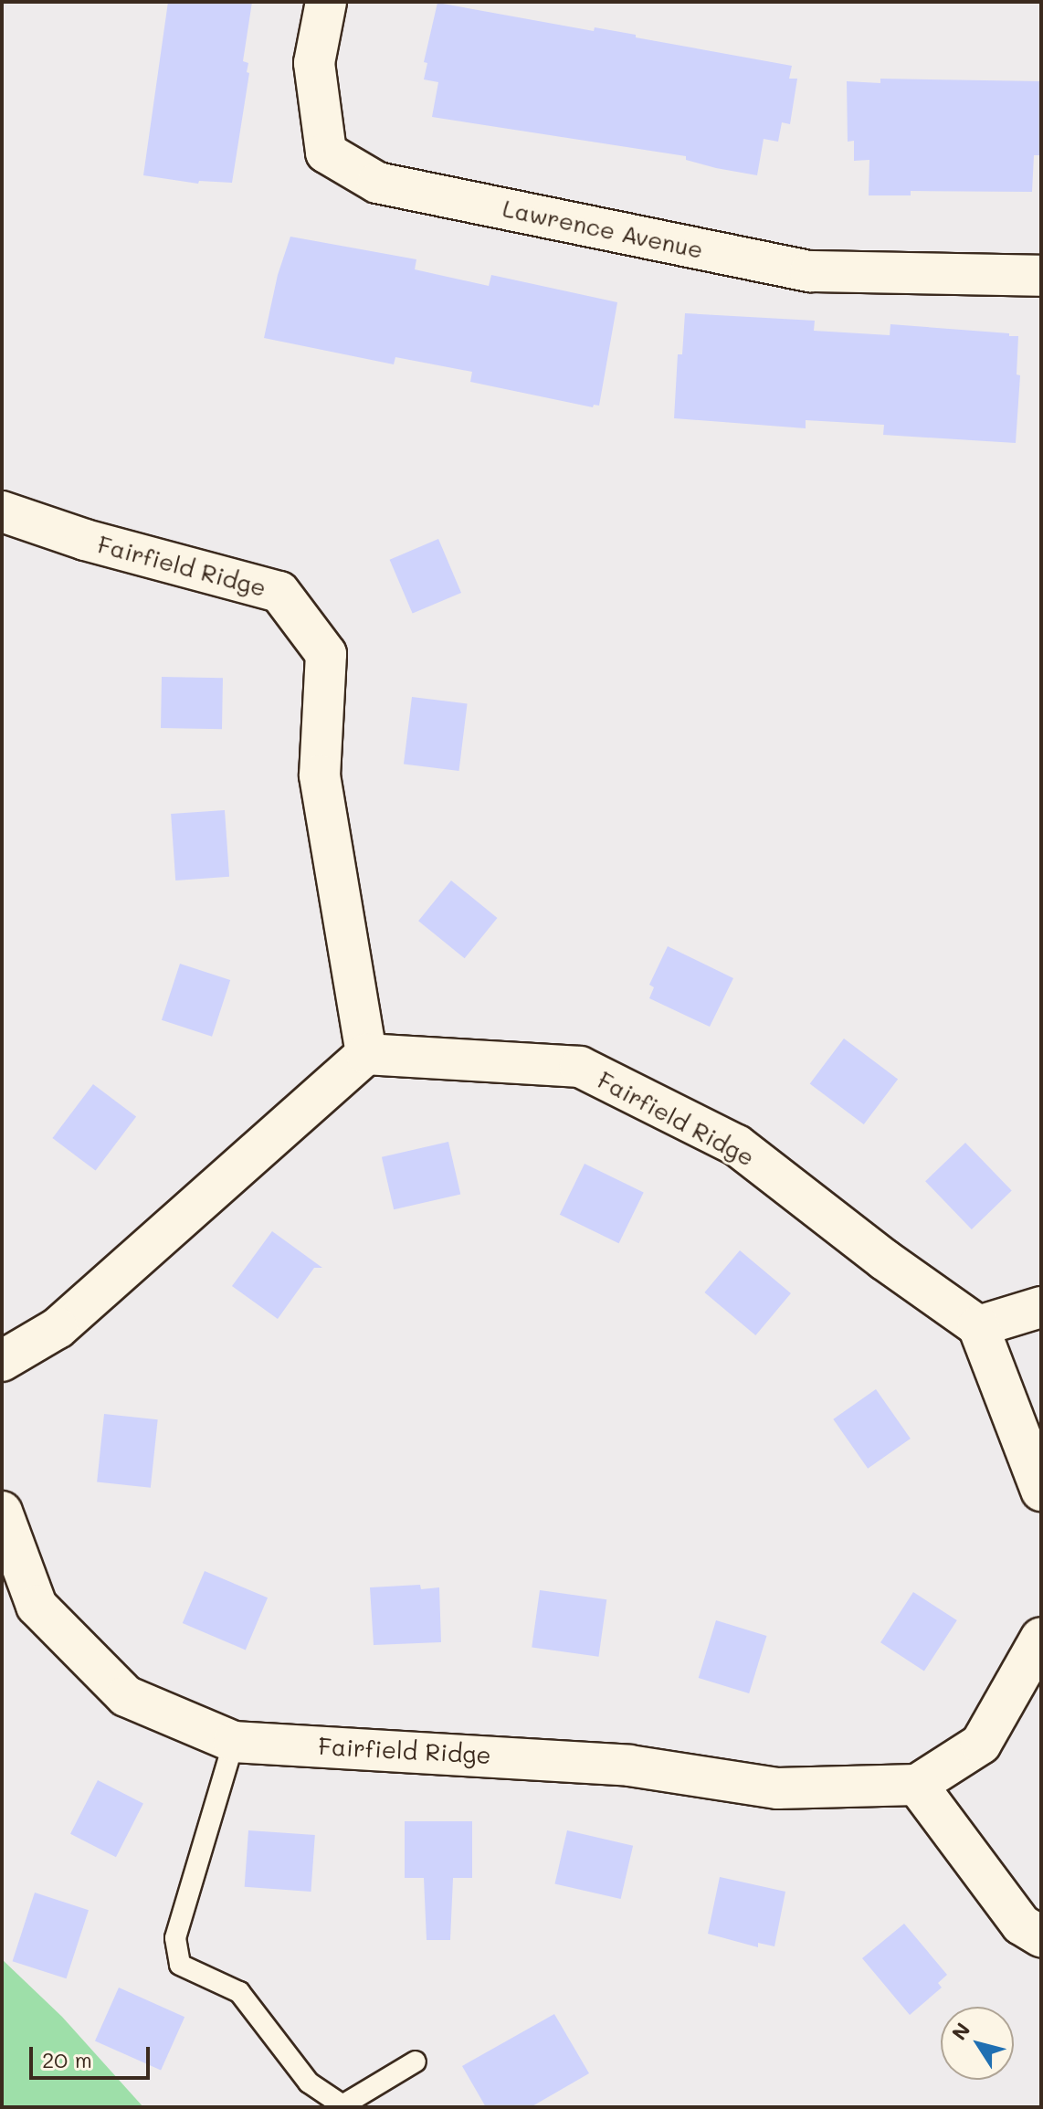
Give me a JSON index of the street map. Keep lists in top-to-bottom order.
{
  "streets": {
    "street": ["Lawrence Avenue", "Fairfield Ridge"]
  },
  "scale_bar": "20 m",
  "north": "top left"
}
